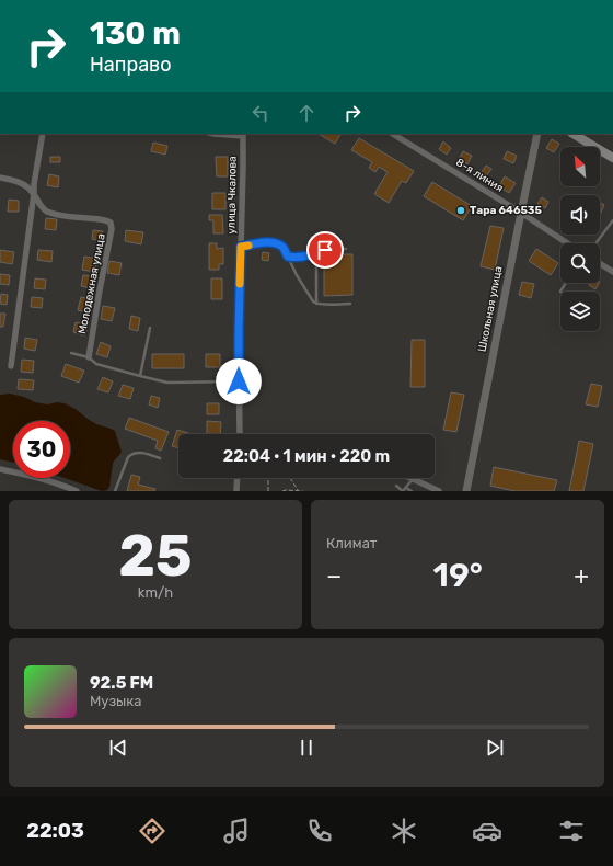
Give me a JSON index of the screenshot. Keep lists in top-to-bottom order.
{
  "streets": {
    "street": [
      "8-я линия",
      "улица Чкалова",
      "Молодежная улица",
      "Школьная улица"
    ]
  },
  "crossings": [
    ["8-я линия", "Школьная улица"]
  ],
  "places": ["Тара 646535"],
  "north": "top left",
  "page": {
    "turn": ["130 m", "Направо"],
    "limit": "30",
    "trip": "22:04 · 1 мин · 220 m",
    "tile": [
      ["25", "km/h"],
      "Климат"
    ],
    "heat": ["−", "19°", "+"],
    "song": ["92.5 FM", "Музыка"],
    "tabs": "22:03"
  }
}
